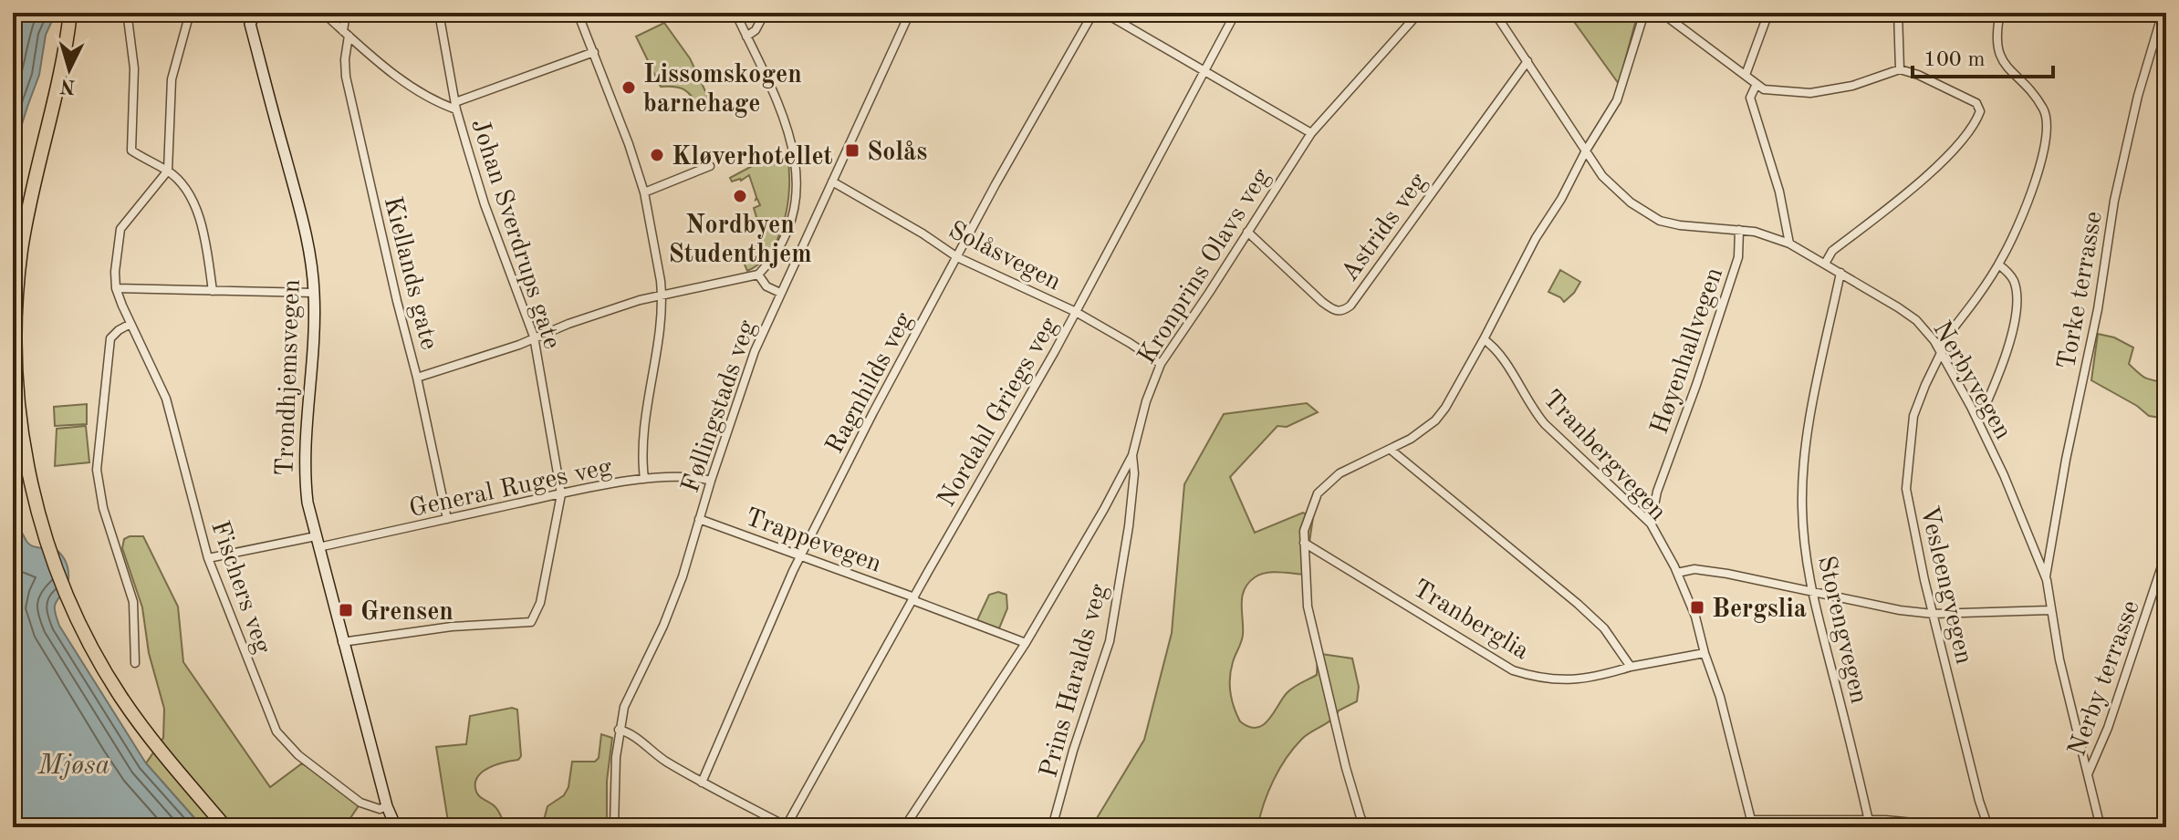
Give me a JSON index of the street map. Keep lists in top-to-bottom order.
{
  "streets": {
    "main road": ["Trondhjemsvegen"],
    "street": [
      "Astrids veg",
      "Johan Sverdrups gate",
      "Solåsvegen",
      "Kronprins Olavs veg",
      "Kiellands gate",
      "Torke terrasse",
      "Høyenhallvegen",
      "Nerbyvegen",
      "Ragnhilds veg",
      "Føllingstads veg",
      "Nordahl Griegs veg",
      "Tranbergvegen",
      "General Ruges veg",
      "Trappevegen",
      "Vesleengvegen",
      "Fischers veg",
      "Tranberglia",
      "Storengvegen",
      "Nerby terrasse",
      "Prins Haralds veg"
    ]
  },
  "crossings": [
    ["Astrids veg", "Kronprins Olavs veg"],
    ["Astrids veg", "Nerbyvegen"],
    ["Johan Sverdrups gate", "Trondhjemsvegen"],
    ["Johan Sverdrups gate", "General Ruges veg"],
    ["Solåsvegen", "Kronprins Olavs veg"],
    ["Solåsvegen", "Ragnhilds veg"],
    ["Solåsvegen", "Føllingstads veg"],
    ["Solåsvegen", "Nordahl Griegs veg"],
    ["Kronprins Olavs veg", "Trappevegen"],
    ["Kronprins Olavs veg", "Prins Haralds veg"],
    ["Kiellands gate", "General Ruges veg"],
    ["Torke terrasse", "Nerbyvegen"],
    ["Høyenhallvegen", "Nerbyvegen"],
    ["Høyenhallvegen", "Tranbergvegen"],
    ["Trondhjemsvegen", "General Ruges veg"],
    ["Trondhjemsvegen", "Fischers veg"],
    ["Nerbyvegen", "Vesleengvegen"],
    ["Nerbyvegen", "Storengvegen"],
    ["Nerbyvegen", "Nerby terrasse"],
    ["Ragnhilds veg", "Trappevegen"],
    ["Føllingstads veg", "General Ruges veg"],
    ["Føllingstads veg", "Trappevegen"],
    ["Nordahl Griegs veg", "Trappevegen"],
    ["Tranbergvegen", "Tranberglia"],
    ["General Ruges veg", "Fischers veg"]
  ],
  "water": ["Mjøsa"],
  "places": {
    "other": ["Lissomskogen barnehage", "Kløverhotellet", "Nordbyen Studenthjem"],
    "transit": ["Solås", "Bergslia", "Grensen"]
  },
  "scale_bar": "100 m",
  "north": "bottom"
}
